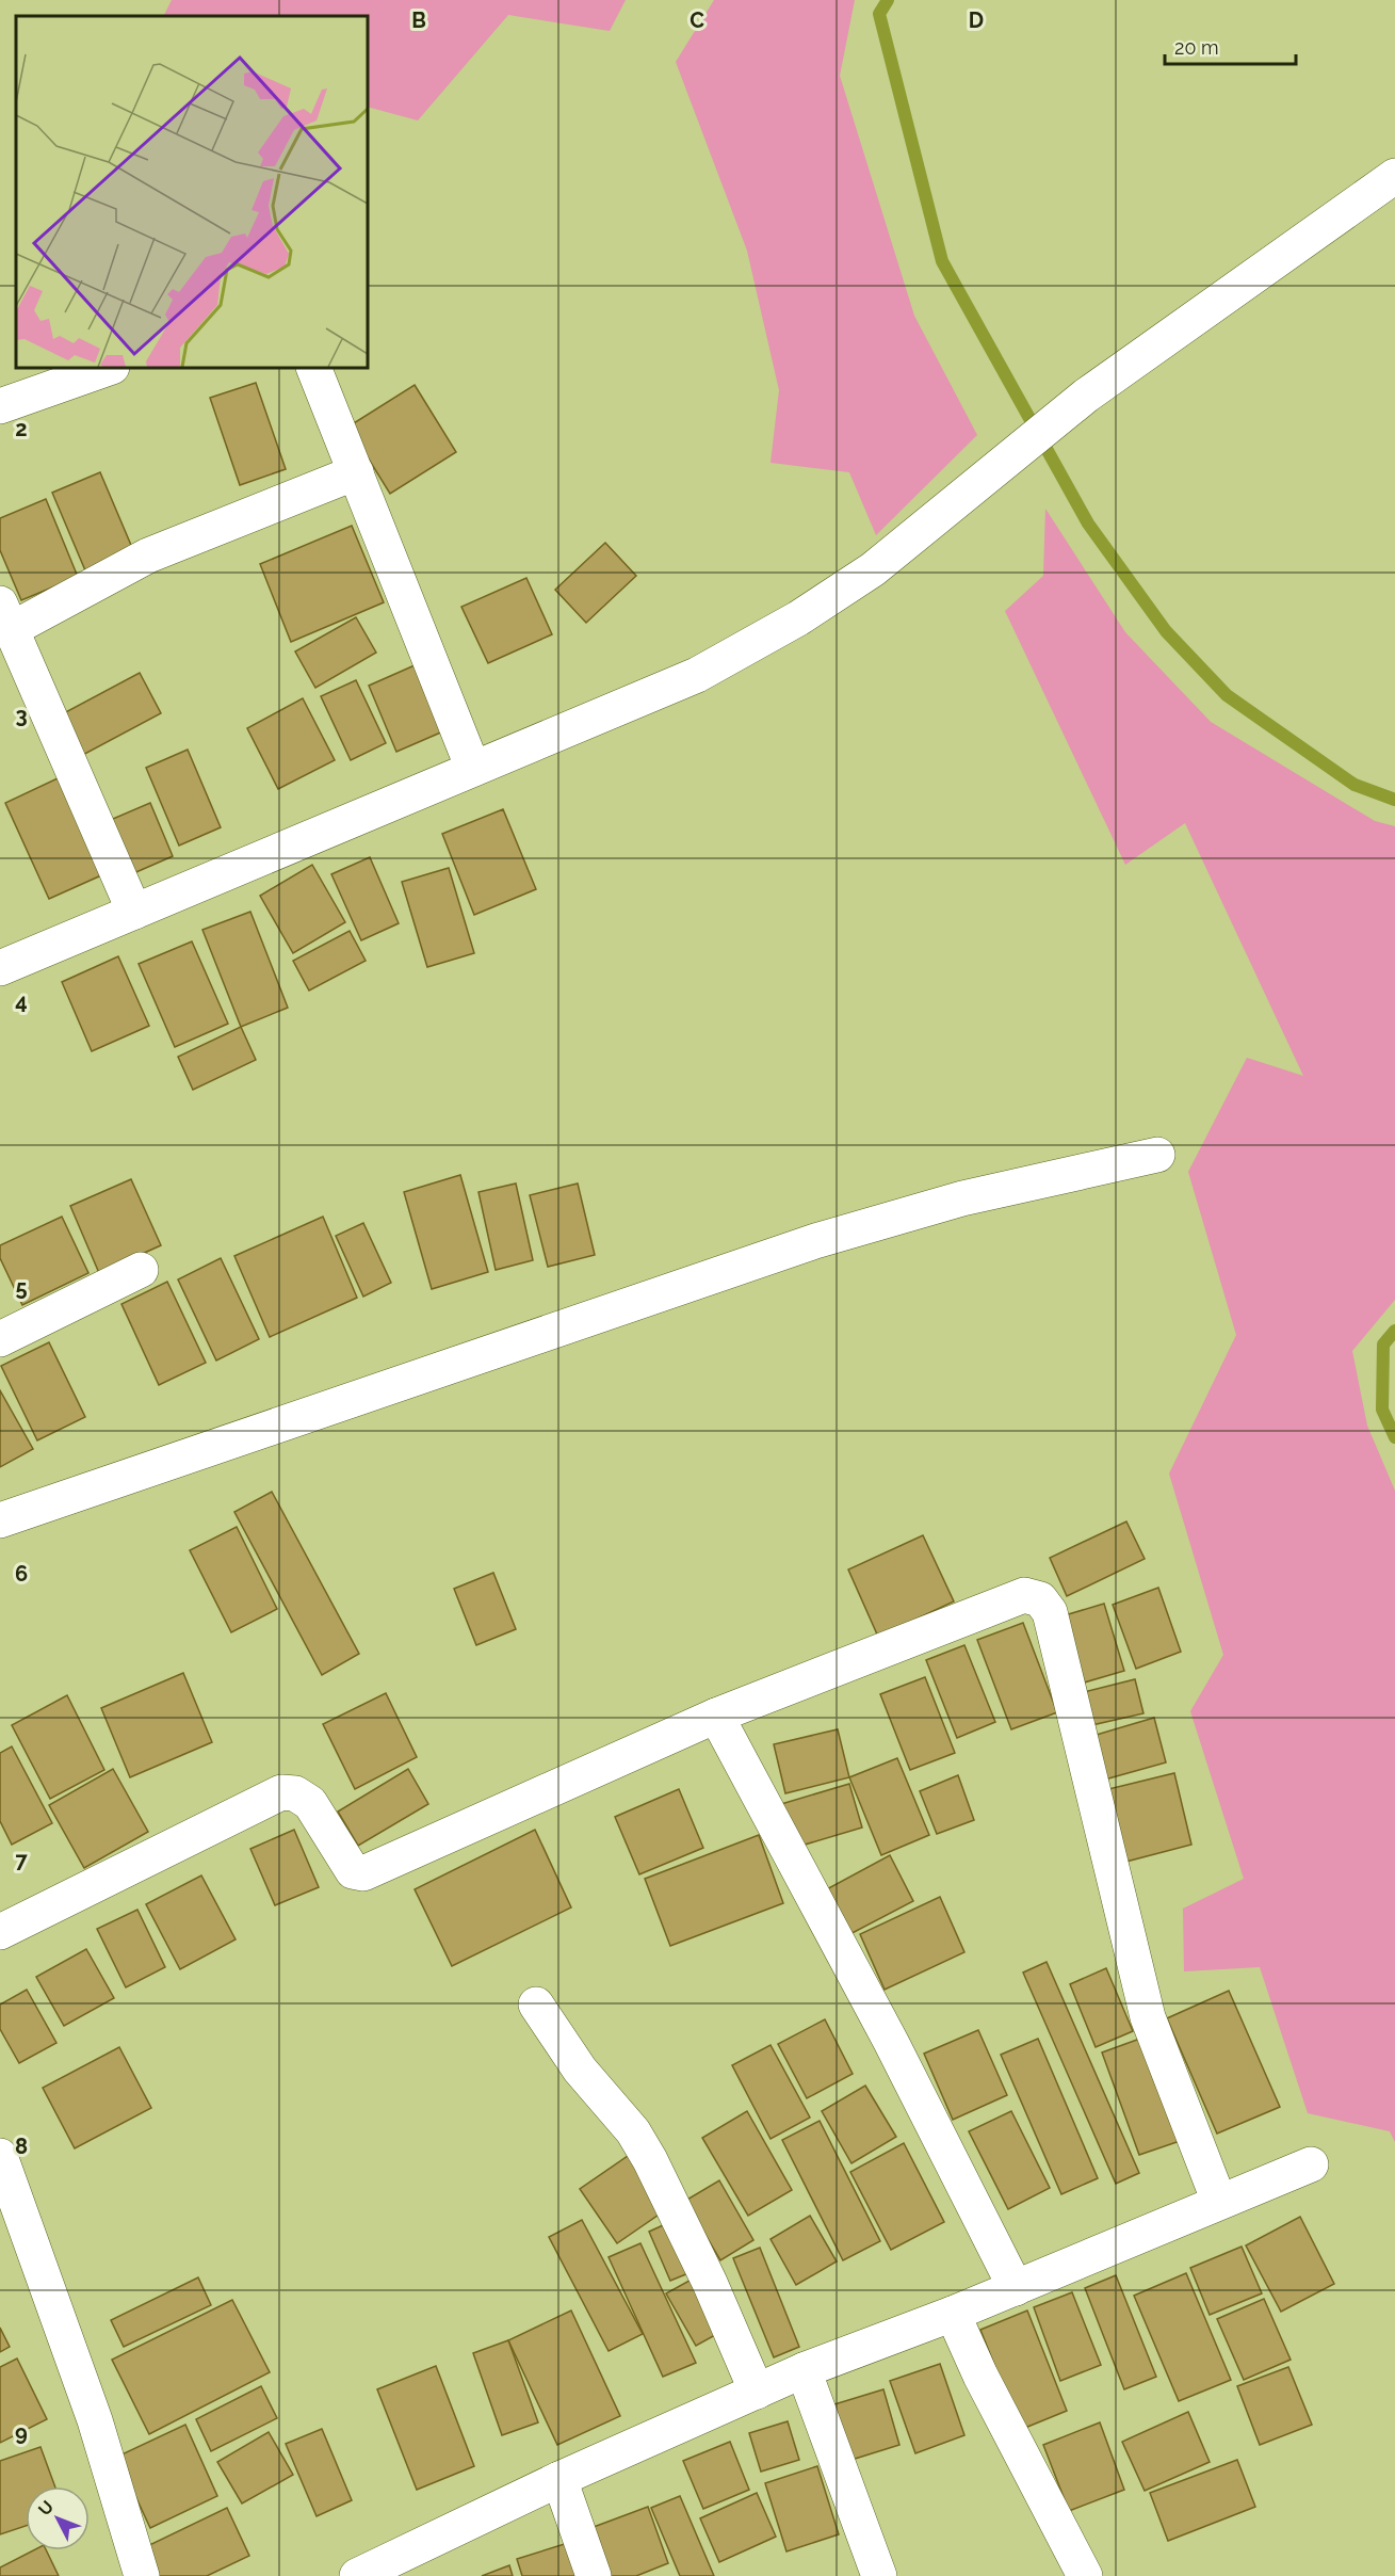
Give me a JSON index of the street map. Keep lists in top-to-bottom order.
{
  "scale_bar": "20 m",
  "north": "top left",
  "grid": {
    "columns": ["B", "C", "D"],
    "rows": [
      "2",
      "3",
      "4",
      "5",
      "6",
      "7",
      "8",
      "9"
    ]
  }
}
